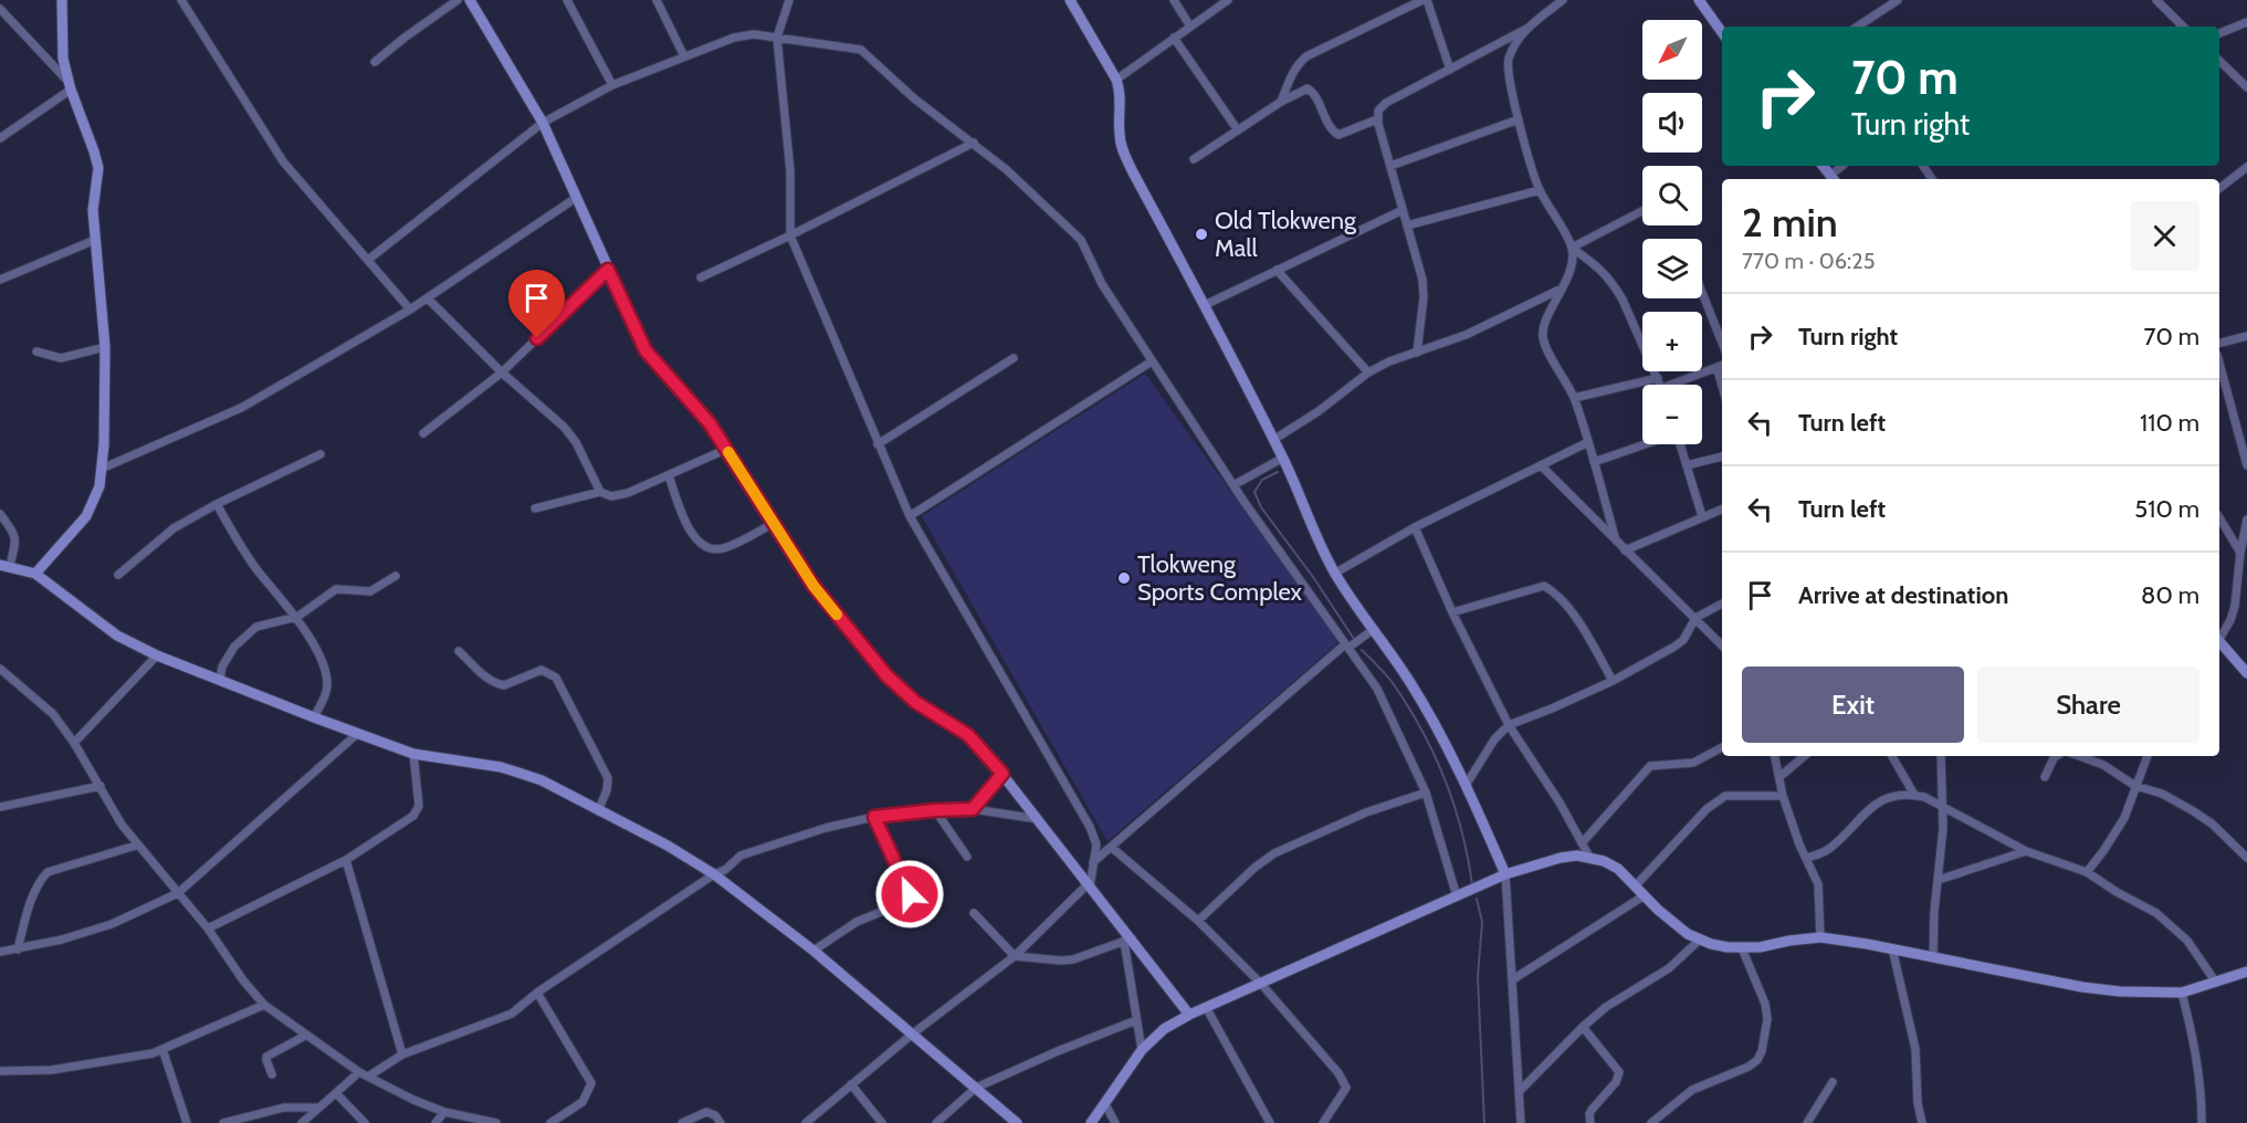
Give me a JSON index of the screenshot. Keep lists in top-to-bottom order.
{
  "places": ["Old Tlokweng Mall", "Tlokweng Sports Complex"],
  "north": "bottom left",
  "page": {
    "map_buttons": ["+", "−"],
    "turn": ["70 m", "Turn right"],
    "heading": ["2 min", "770 m · 06:25"],
    "list": [
      {
        "name": "Turn right",
        "value": "70 m"
      },
      {
        "name": "Turn left",
        "value": "110 m"
      },
      {
        "name": "Turn left",
        "value": "510 m"
      },
      {
        "name": "Arrive at destination",
        "value": "80 m"
      }
    ],
    "buttons": ["Exit", "Share"]
  }
}
